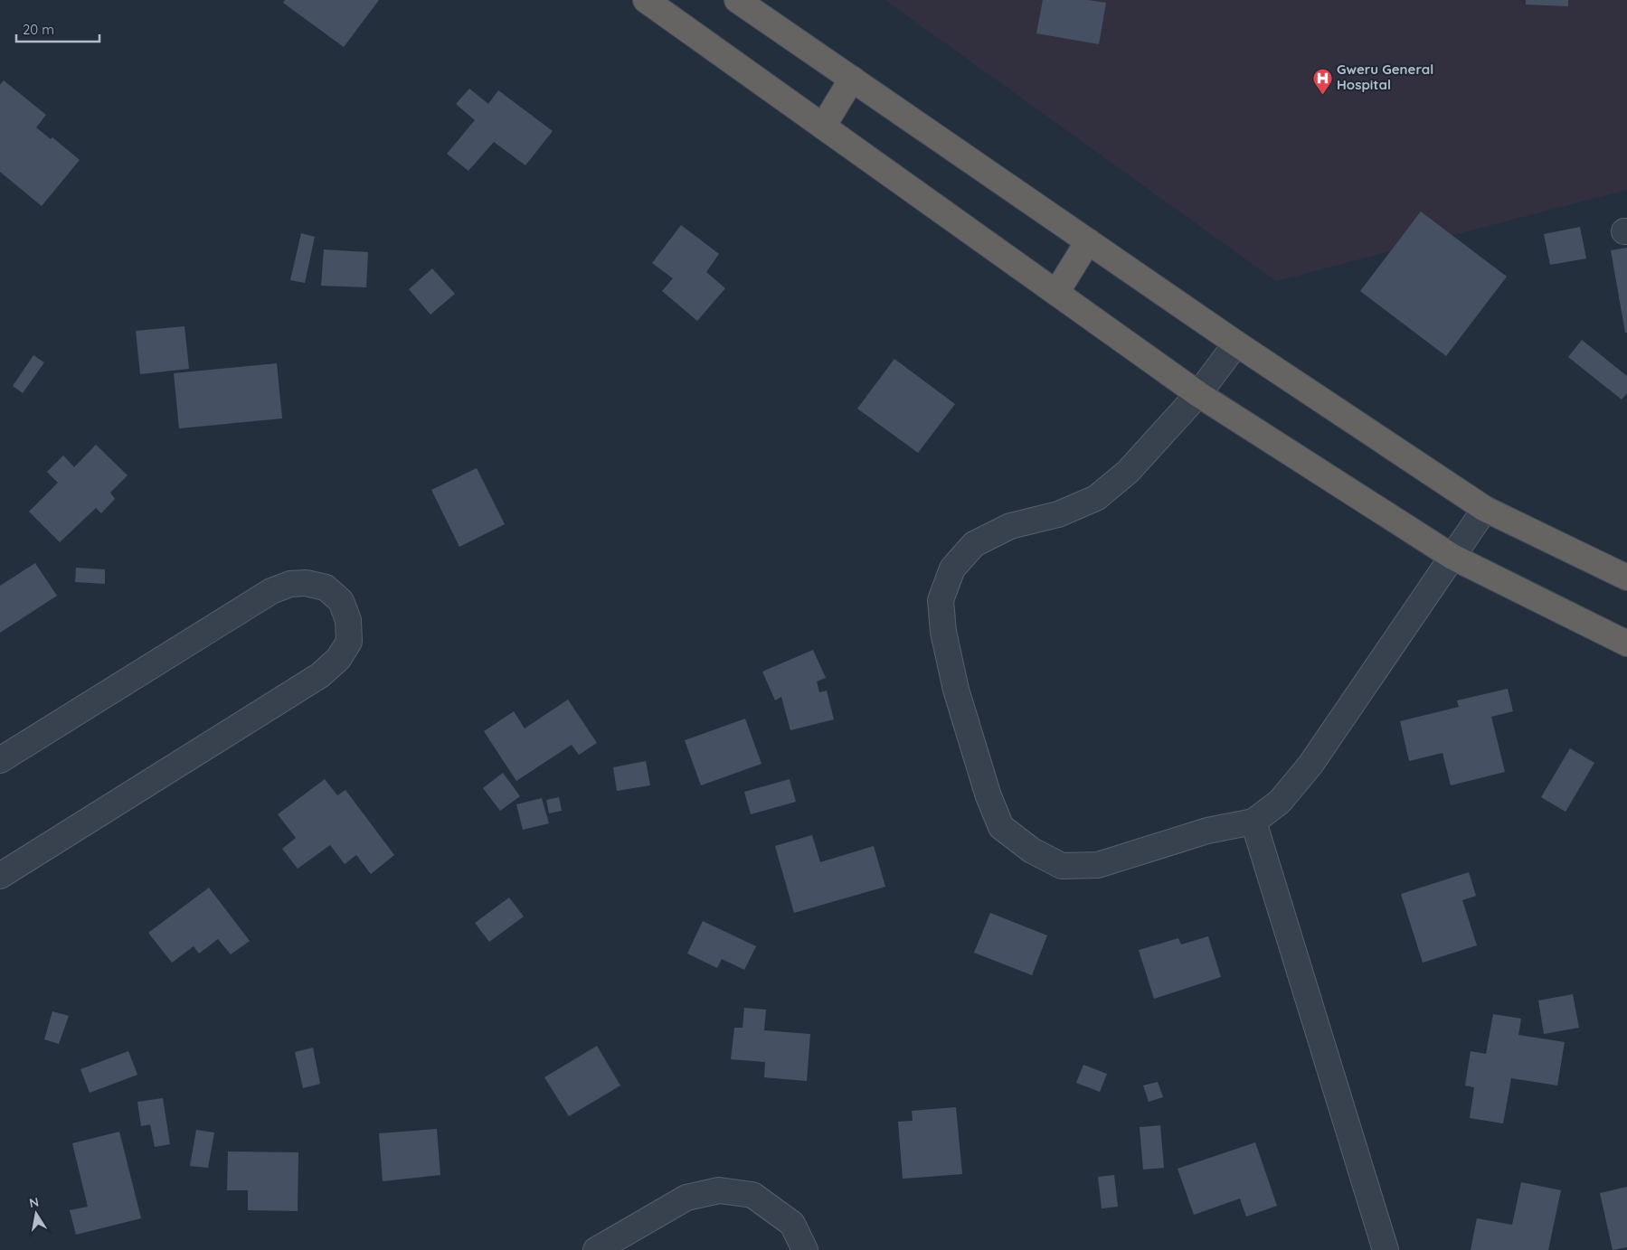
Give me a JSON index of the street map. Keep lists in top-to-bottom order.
{
  "places": {
    "hospital": ["Gweru General Hospital"]
  },
  "scale_bar": "20 m",
  "north": "top"
}
